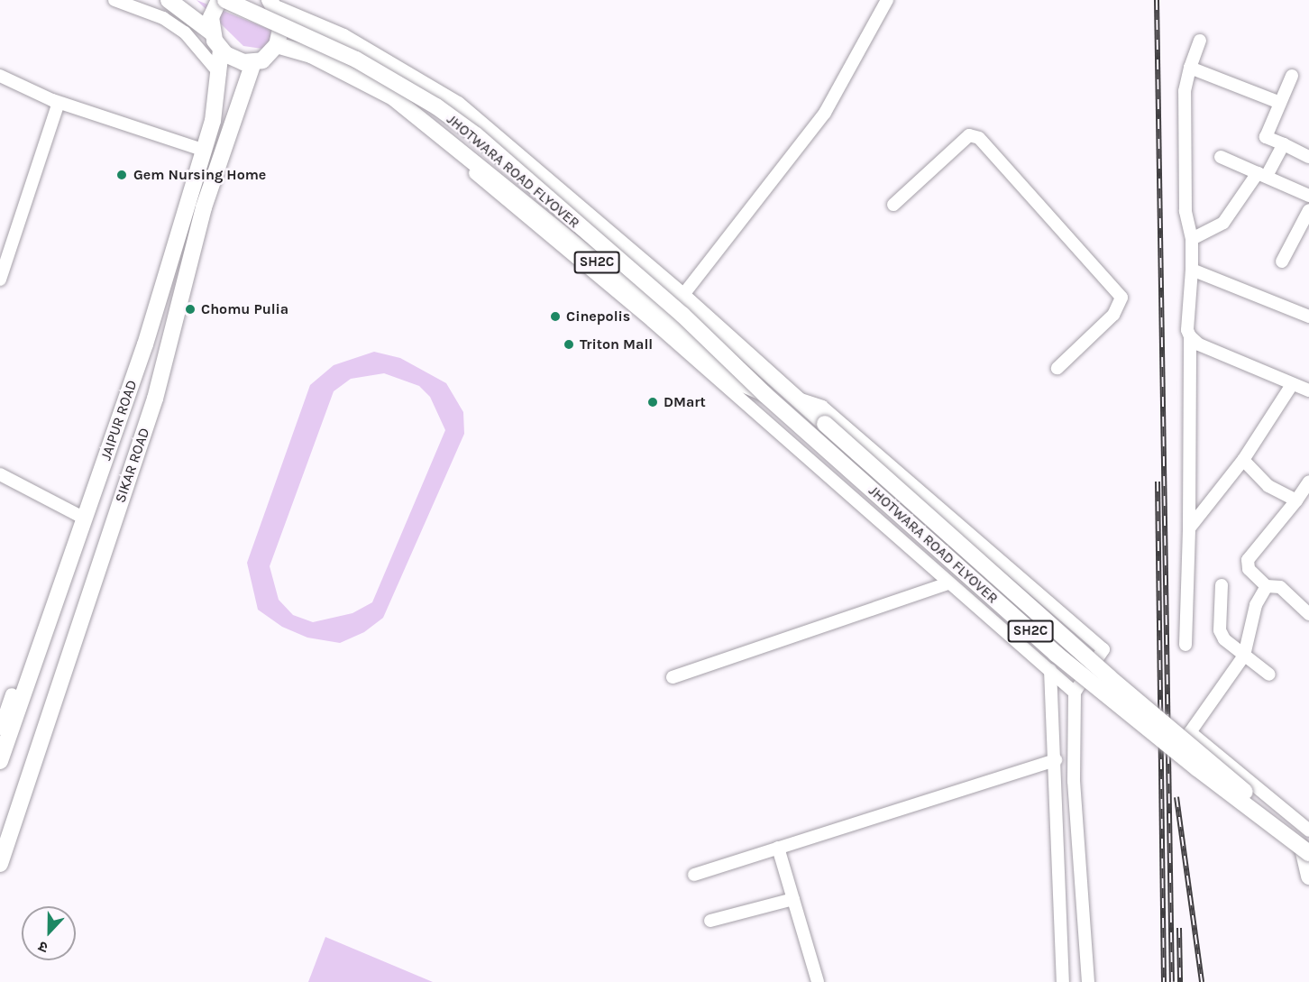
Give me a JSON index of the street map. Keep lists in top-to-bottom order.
{
  "streets": {
    "main road": [
      "JHOTWARA ROAD FLYOVER",
      "SH2C",
      "JAIPUR ROAD",
      "SIKAR ROAD"
    ]
  },
  "crossings": [
    ["JHOTWARA ROAD FLYOVER", "SH2C"]
  ],
  "places": [
    "Gem Nursing Home",
    "Chomu Pulia",
    "Cinepolis",
    "Triton Mall",
    "DMart"
  ],
  "north": "bottom"
}
